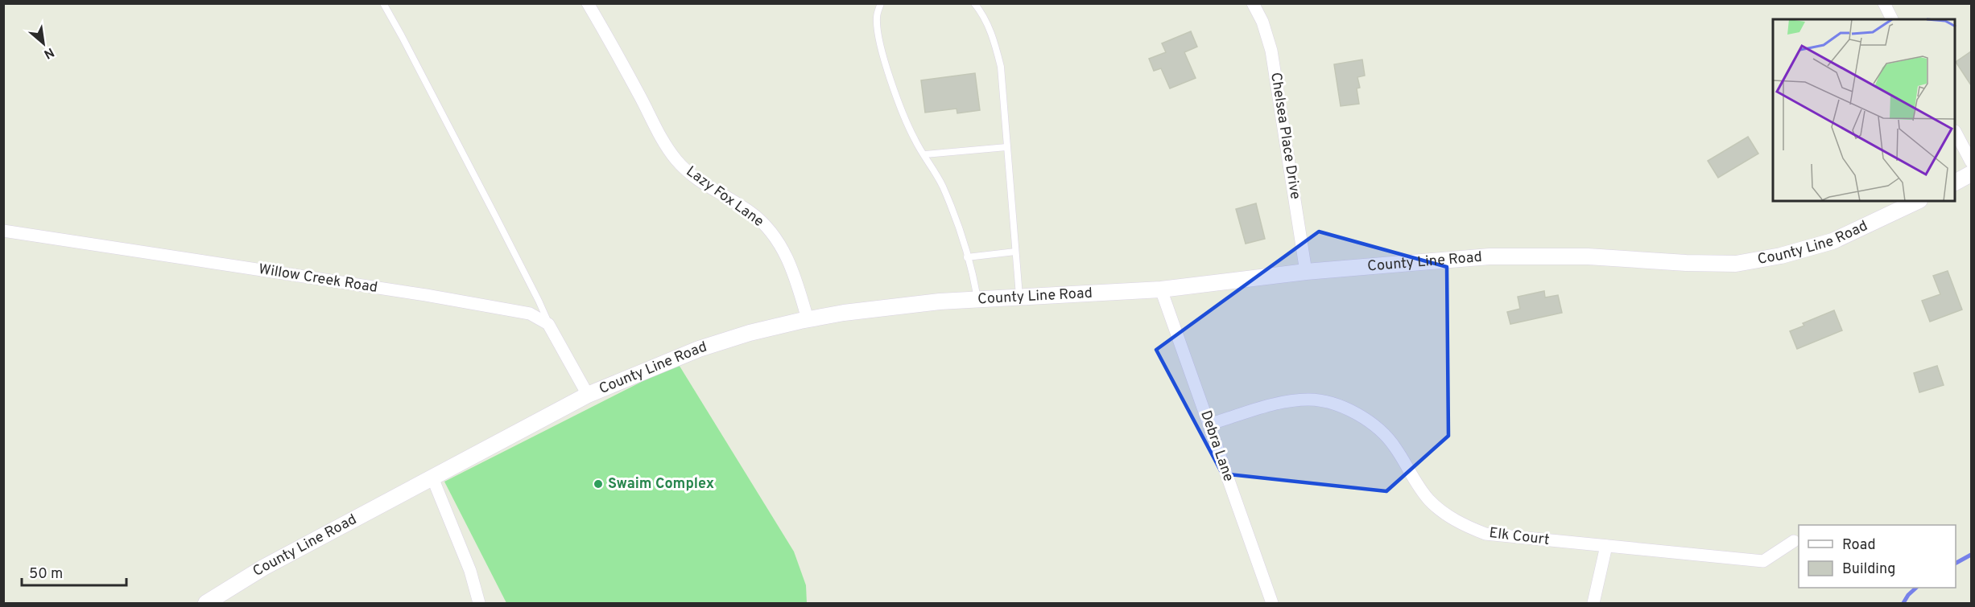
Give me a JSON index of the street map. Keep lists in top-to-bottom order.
{
  "streets": {
    "street": [
      "Chelsea Place Drive",
      "Lazy Fox Lane",
      "County Line Road",
      "Willow Creek Road",
      "Debra Lane",
      "Elk Court"
    ]
  },
  "crossings": [
    ["Chelsea Place Drive", "County Line Road"],
    ["Lazy Fox Lane", "County Line Road"],
    ["County Line Road", "Debra Lane"],
    ["Debra Lane", "Elk Court"]
  ],
  "places": ["Swaim Complex"],
  "legend": ["Road", "Building"],
  "scale_bar": "50 m",
  "north": "bottom right"
}
